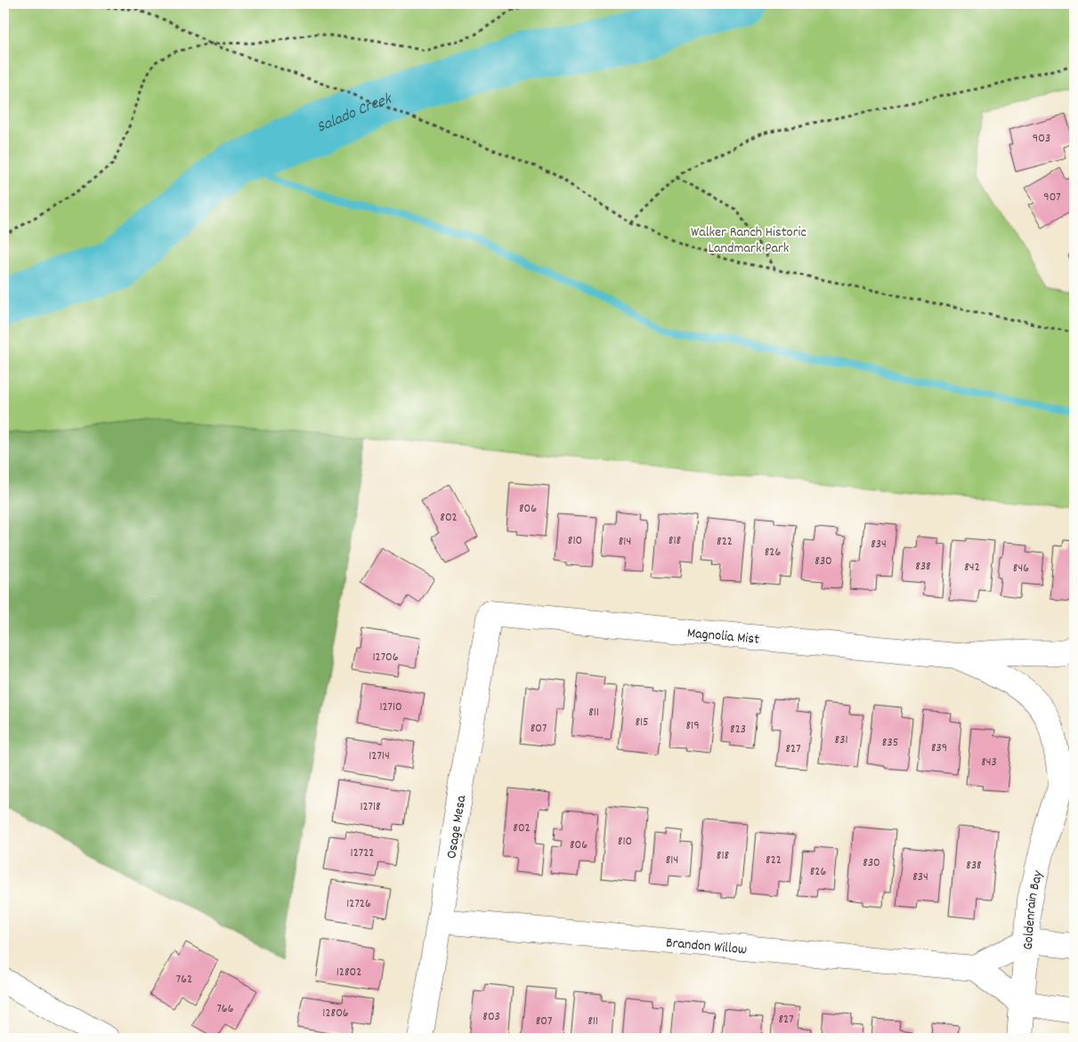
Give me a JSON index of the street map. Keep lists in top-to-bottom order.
{
  "streets": {
    "street": [
      "Magnolia Mist",
      "Osage Mesa",
      "Goldenrain Bay",
      "Brandon Willow"
    ]
  },
  "crossings": [
    ["Magnolia Mist", "Osage Mesa"],
    ["Magnolia Mist", "Goldenrain Bay"],
    ["Osage Mesa", "Brandon Willow"]
  ],
  "water": ["Salado Creek"],
  "parks": ["Walker Ranch Historic Landmark Park"],
  "house_numbers": [
    "903",
    "907",
    "806",
    "802",
    "810",
    "818",
    "814",
    "822",
    "834",
    "826",
    "830",
    "838",
    "842",
    "846",
    "12706",
    "12710",
    "811",
    "815",
    "819",
    "807",
    "823",
    "831",
    "835",
    "839",
    "827",
    "12714",
    "843",
    "12718",
    "802",
    "810",
    "806",
    "12722",
    "818",
    "814",
    "822",
    "830",
    "838",
    "826",
    "834",
    "12726",
    "12802",
    "762",
    "766",
    "12806",
    "803",
    "827",
    "807",
    "811"
  ]
}
